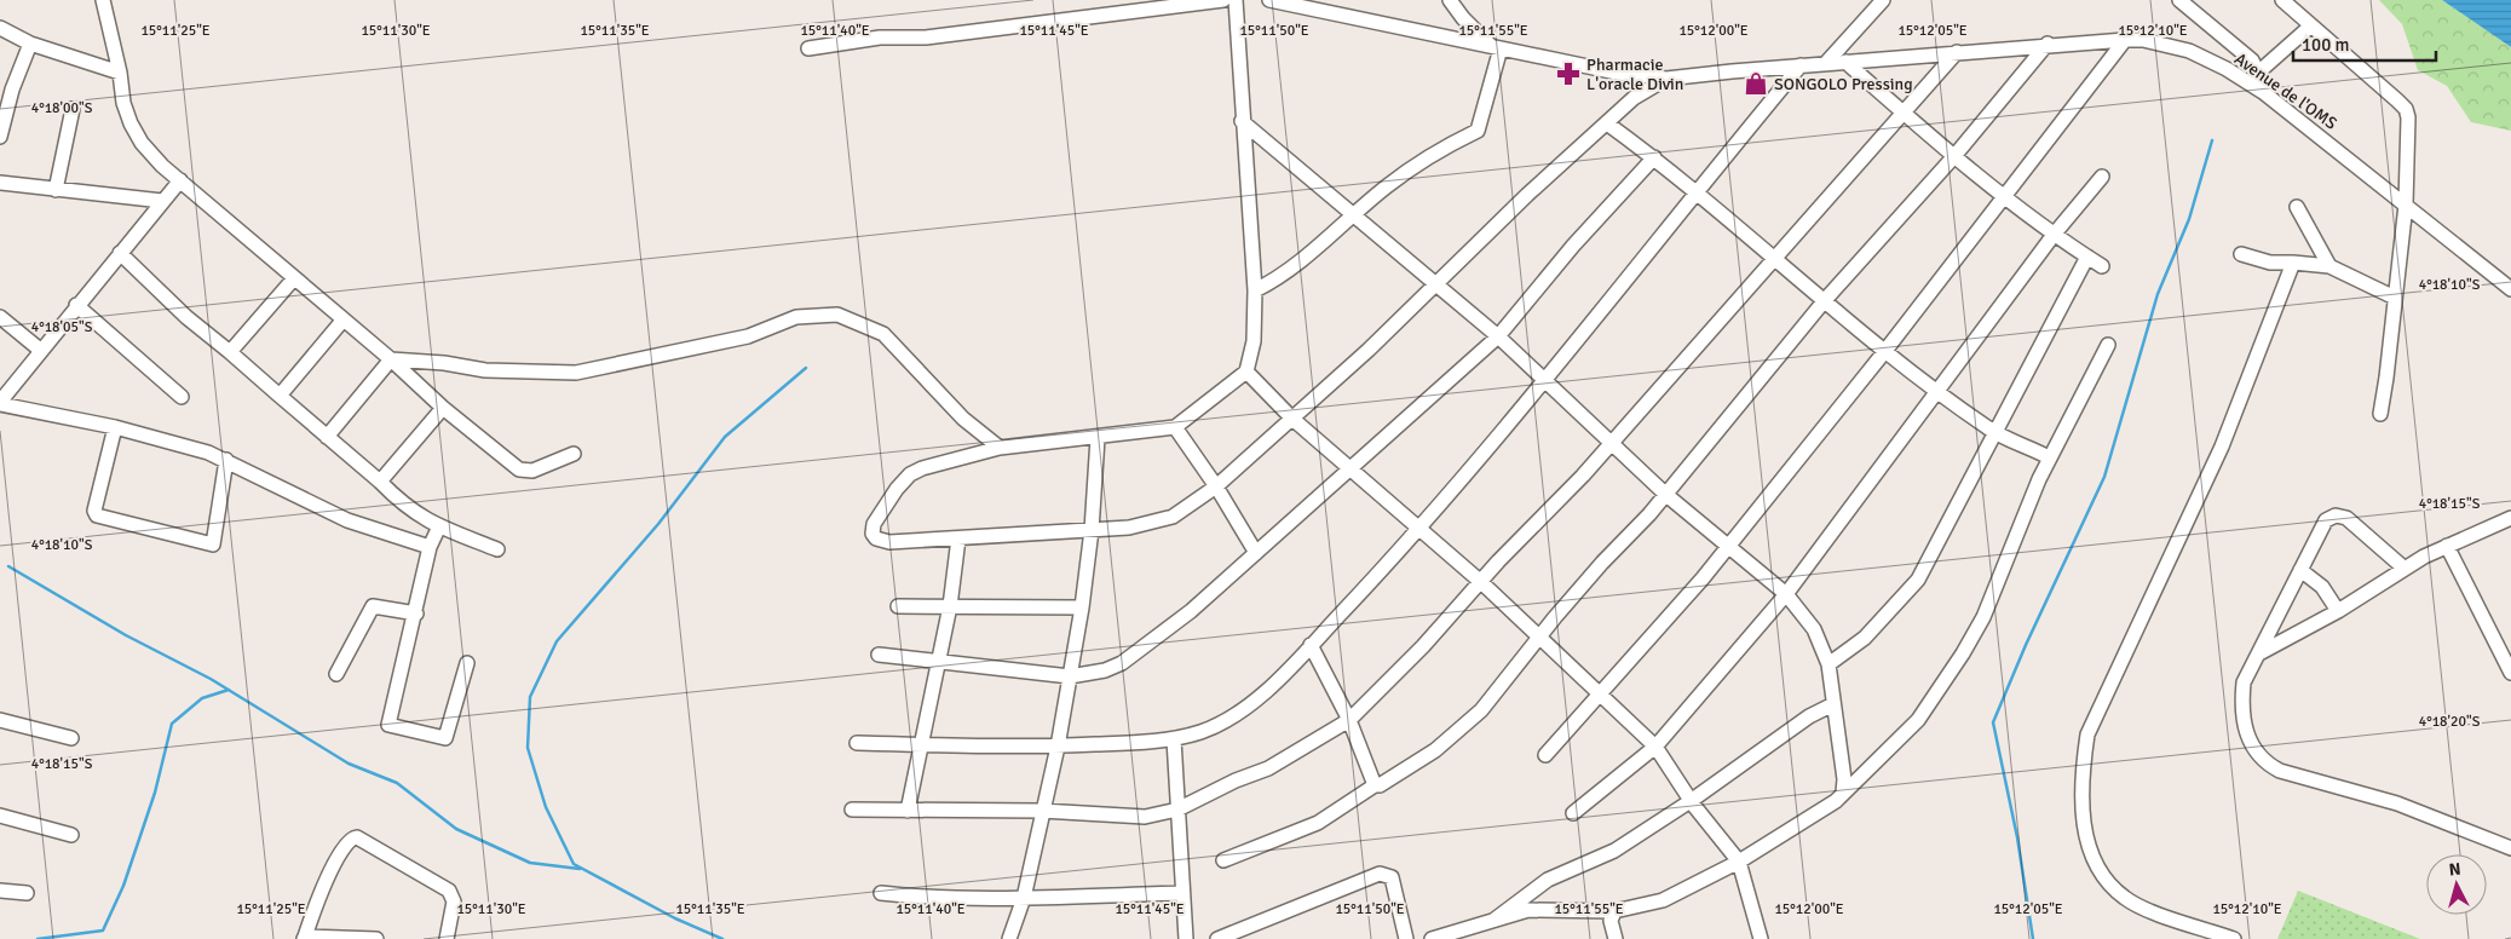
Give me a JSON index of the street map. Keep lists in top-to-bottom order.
{
  "streets": {
    "street": ["Avenue de l'OMS"]
  },
  "places": {
    "pharmacy": ["Pharmacie L'oracle Divin"],
    "shop": ["SONGOLO Pressing"]
  },
  "scale_bar": "100 m",
  "north": "top",
  "coordinates": [
    "15°11'25\"E",
    "15°11'30\"E",
    "15°11'35\"E",
    "15°11'40\"E",
    "15°11'45\"E",
    "15°11'50\"E",
    "15°11'55\"E",
    "15°12'00\"E",
    "15°12'05\"E",
    "15°12'10\"E",
    "4°18'00\"S",
    "4°18'10\"S",
    "4°18'05\"S",
    "4°18'15\"S",
    "4°18'20\"S"
  ]
}
